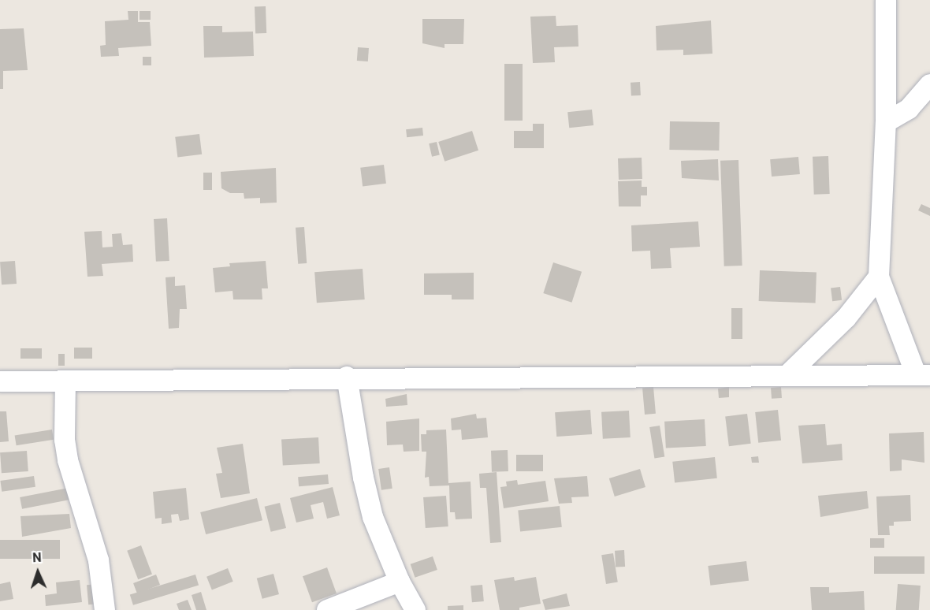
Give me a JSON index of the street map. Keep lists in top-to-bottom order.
{
  "north": "top"
}
